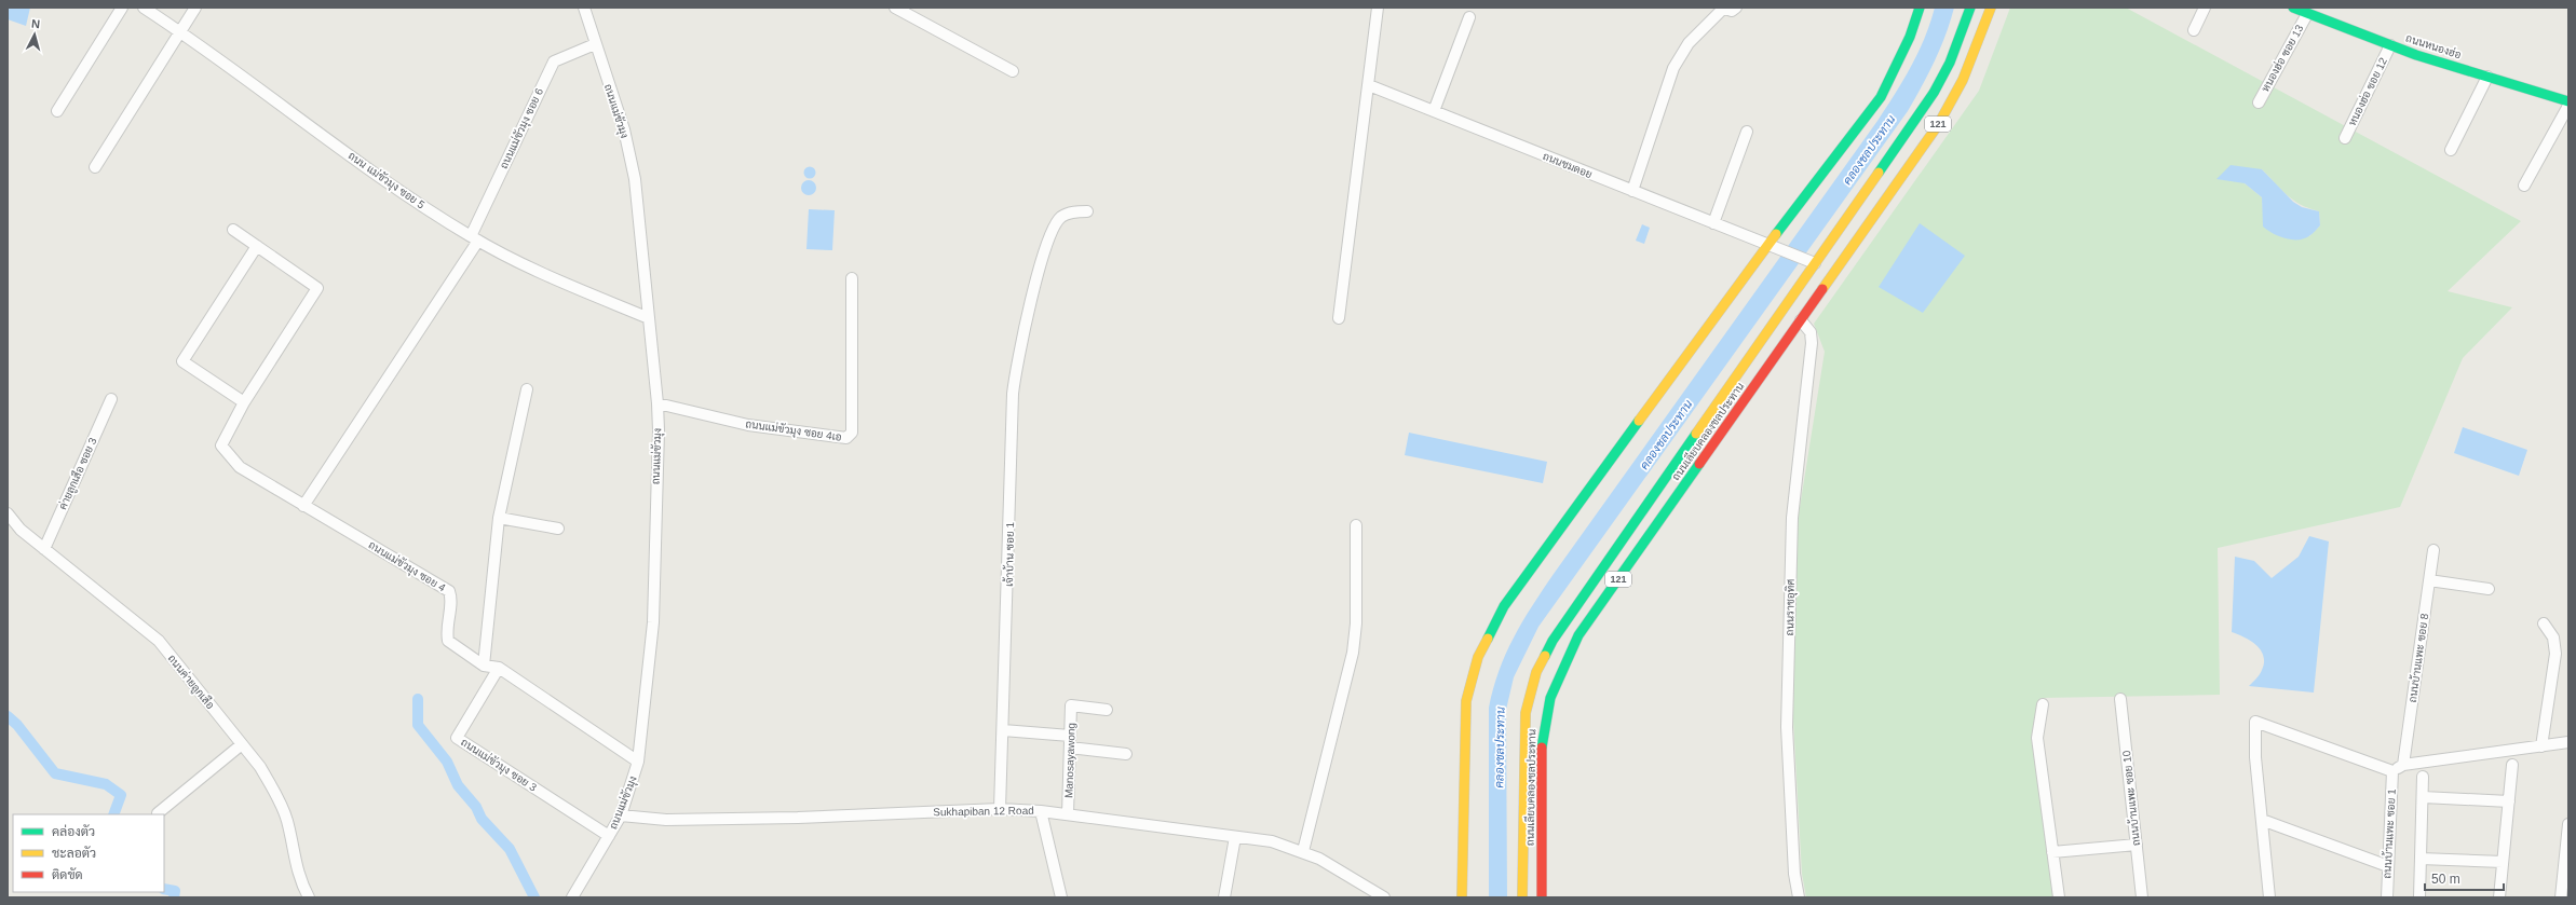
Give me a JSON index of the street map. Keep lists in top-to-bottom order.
{
  "streets": {
    "main road": ["ถนนหนองฮ่อ", "121", "ถนนเลียบคลองชลประทาน"],
    "street": [
      "หนองฮ่อ ซอย 13",
      "หนองฮ่อ ซอย 12",
      "ถนนแม่ขัวมุง",
      "ถนนแม่ขัวมุง ซอย 6",
      "ถนนชมดอย",
      "ถนน แม่ขัวมุง ซอย 5",
      "ถนนแม่ขัวมุง ซอย 4เอ",
      "ค่ายลูกเสือ ซอย 3",
      "เจ้าบ้าน ซอย 1",
      "ถนนแม่ขัวมุง ซอย 4",
      "ถนนราชอุทิศ",
      "ถนนบ้านแพะ ซอย 8",
      "ถนนค่ายลูกเสือ",
      "Manosayawong",
      "ถนนแม่ขัวมุง ซอย 3",
      "ถนนบ้านแพะ ซอย 10",
      "Sukhapiban 12 Road",
      "ถนนบ้านแพะ ซอย 1"
    ]
  },
  "crossings": [
    ["ถนนหนองฮ่อ", "หนองฮ่อ ซอย 13"],
    ["ถนนหนองฮ่อ", "หนองฮ่อ ซอย 12"],
    ["ถนนแม่ขัวมุง", "ถนนแม่ขัวมุง ซอย 6"],
    ["ถนนแม่ขัวมุง", "ถนน แม่ขัวมุง ซอย 5"],
    ["ถนนแม่ขัวมุง", "ถนนแม่ขัวมุง ซอย 4เอ"],
    ["ถนนแม่ขัวมุง", "ถนนแม่ขัวมุง ซอย 4"],
    ["ถนนแม่ขัวมุง", "ถนนแม่ขัวมุง ซอย 3"],
    ["ถนนแม่ขัวมุง", "Sukhapiban 12 Road"],
    ["ถนนแม่ขัวมุง ซอย 6", "ถนน แม่ขัวมุง ซอย 5"],
    ["ถนนแม่ขัวมุง ซอย 6", "ถนนแม่ขัวมุง ซอย 4"],
    ["ถนนชมดอย", "ถนนเลียบคลองชลประทาน"],
    ["ถนนเลียบคลองชลประทาน", "ถนนราชอุทิศ"],
    ["ค่ายลูกเสือ ซอย 3", "ถนนค่ายลูกเสือ"],
    ["เจ้าบ้าน ซอย 1", "Sukhapiban 12 Road"],
    ["ถนนแม่ขัวมุง ซอย 4", "ถนนแม่ขัวมุง ซอย 3"],
    ["Manosayawong", "Sukhapiban 12 Road"]
  ],
  "water": ["คลองชลประทาน"],
  "legend": ["คล่องตัว", "ชะลอตัว", "ติดขัด"],
  "scale_bar": "50 m",
  "north": "top"
}
